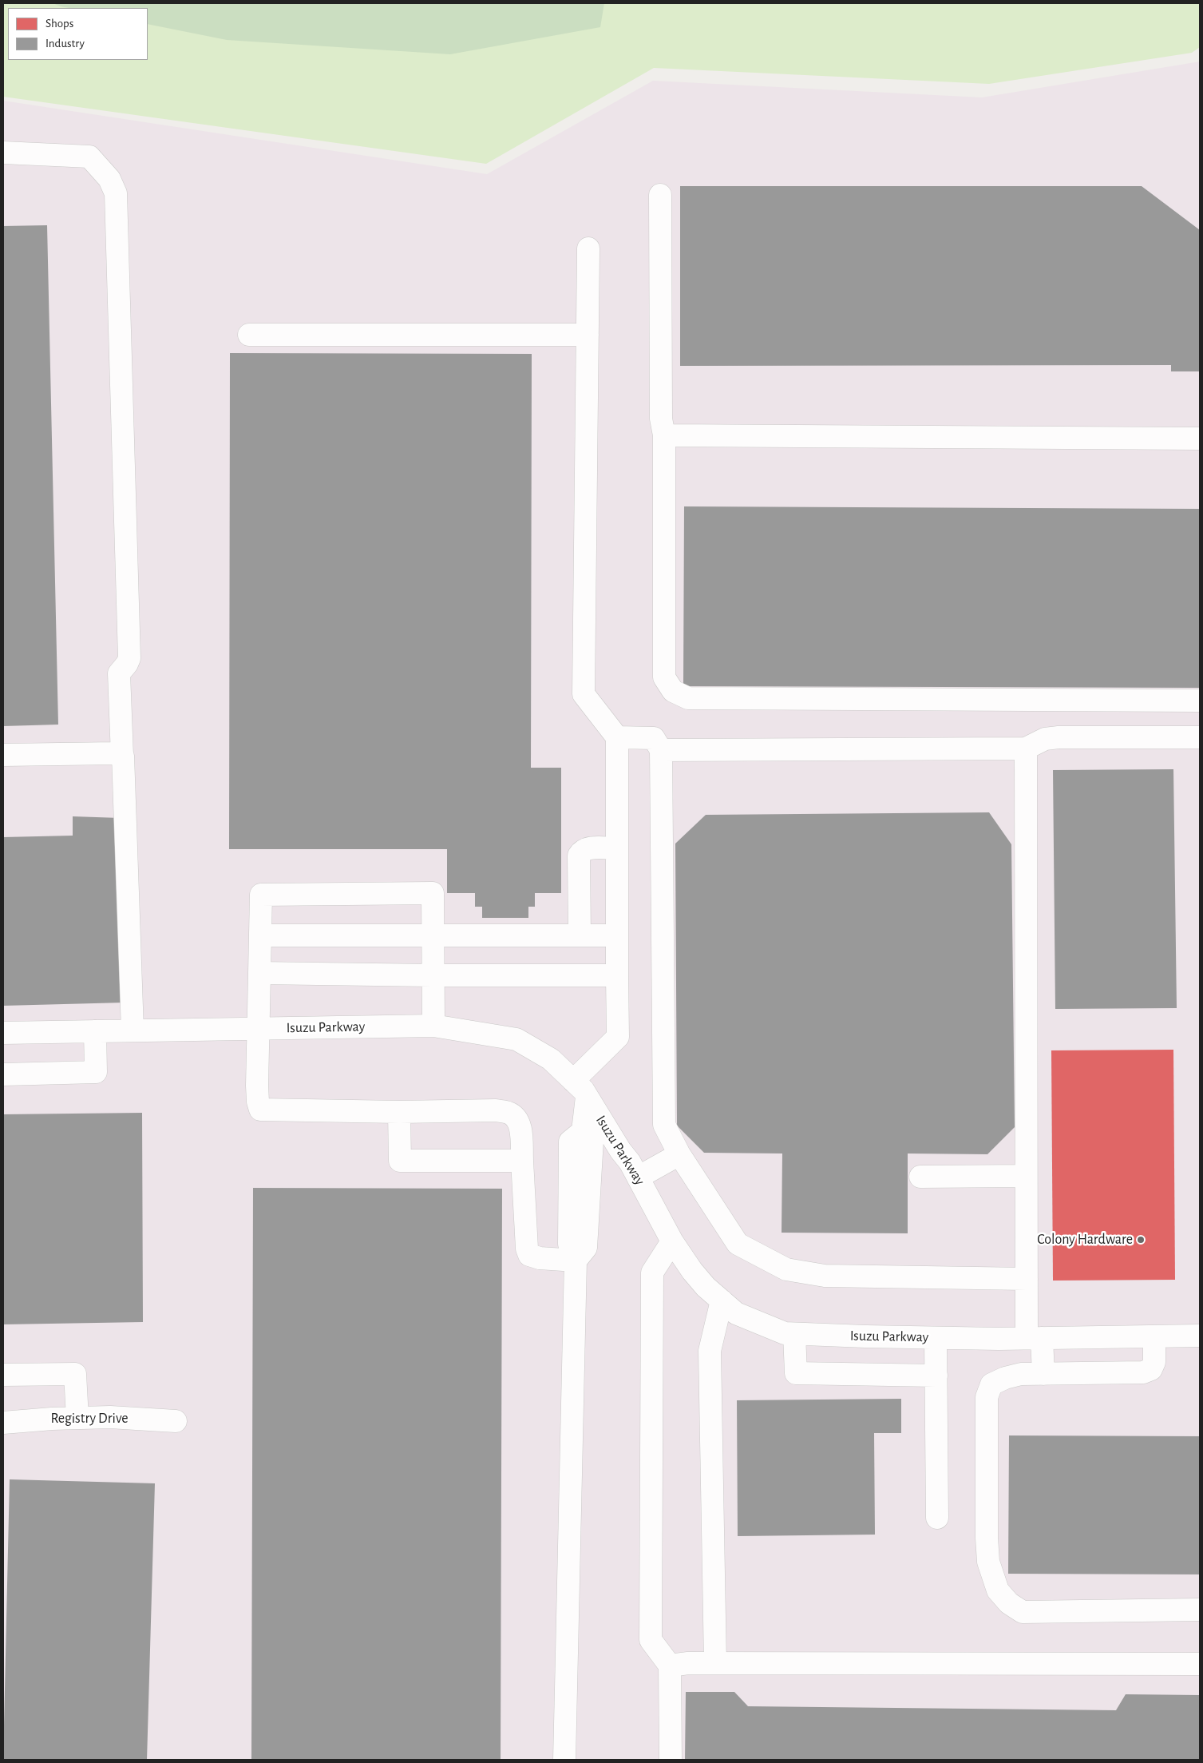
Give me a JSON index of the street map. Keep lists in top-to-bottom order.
{
  "streets": {
    "street": ["Isuzu Parkway", "Registry Drive"]
  },
  "places": ["Colony Hardware"],
  "legend": ["Shops", "Industry"]
}
